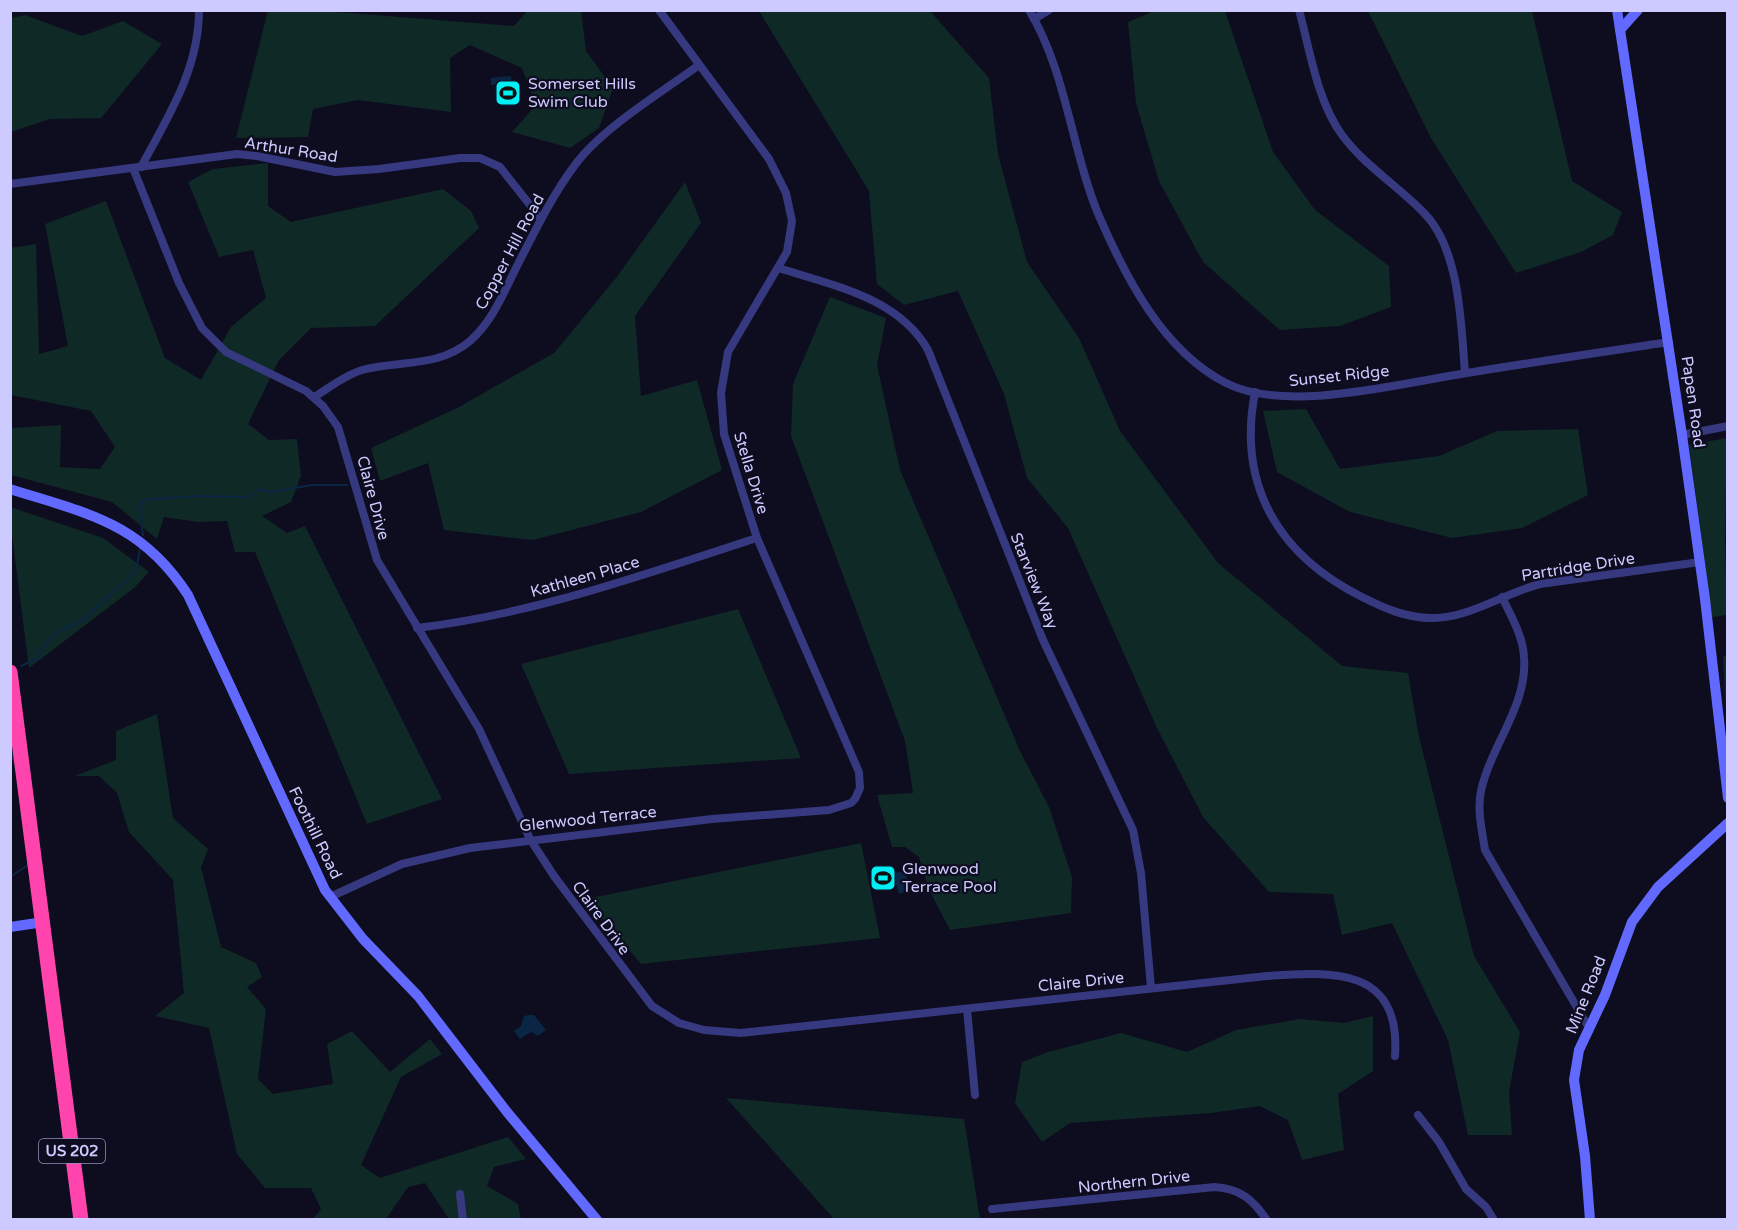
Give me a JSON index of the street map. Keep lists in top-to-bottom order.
{
  "streets": {
    "highway": ["US 202"],
    "street": [
      "Arthur Road",
      "Copper Hill Road",
      "Sunset Ridge",
      "Papen Road",
      "Stella Drive",
      "Claire Drive",
      "Partridge Drive",
      "Kathleen Place",
      "Starview Way",
      "Glenwood Terrace",
      "Foothill Road",
      "Mine Road",
      "Northern Drive"
    ]
  },
  "crossings": [
    ["Arthur Road", "Copper Hill Road"],
    ["Arthur Road", "Claire Drive"],
    ["Copper Hill Road", "Stella Drive"],
    ["Copper Hill Road", "Claire Drive"],
    ["Sunset Ridge", "Papen Road"],
    ["Sunset Ridge", "Partridge Drive"],
    ["Papen Road", "Partridge Drive"],
    ["Stella Drive", "Kathleen Place"],
    ["Stella Drive", "Starview Way"],
    ["Stella Drive", "Glenwood Terrace"],
    ["Claire Drive", "Kathleen Place"],
    ["Claire Drive", "Starview Way"],
    ["Claire Drive", "Glenwood Terrace"],
    ["Glenwood Terrace", "Foothill Road"]
  ],
  "places": {
    "sports": ["Somerset Hills Swim Club", "Glenwood Terrace Pool"]
  }
}
